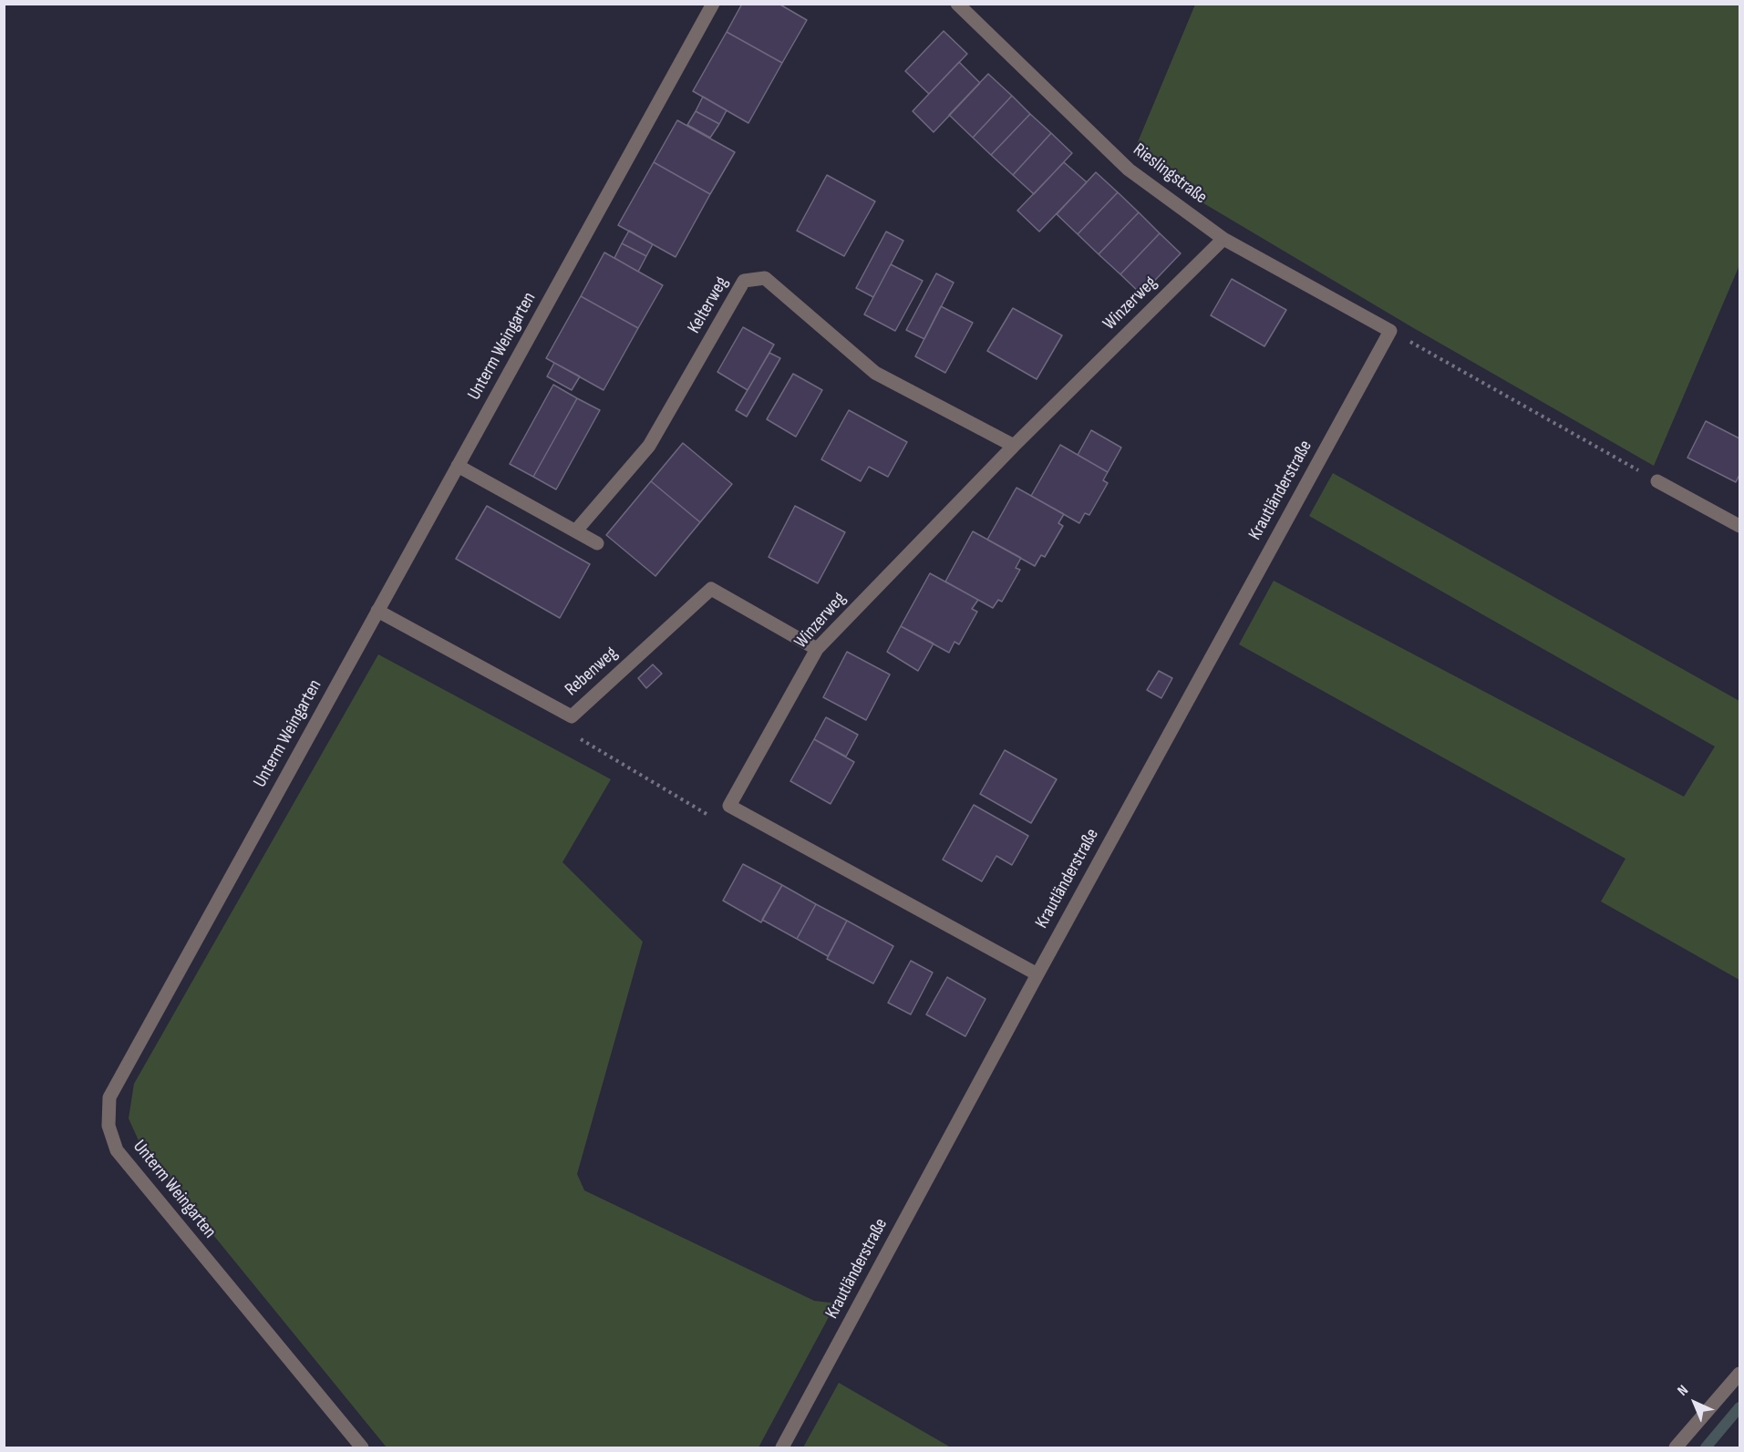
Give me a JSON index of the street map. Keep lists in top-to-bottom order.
{
  "streets": {
    "street": [
      "Rieslingstraße",
      "Winzerweg",
      "Kelterweg",
      "Unterm Weingarten",
      "Krautländerstraße",
      "Rebenweg"
    ]
  },
  "crossings": [
    ["Rieslingstraße", "Winzerweg"],
    ["Rieslingstraße", "Krautländerstraße"],
    ["Winzerweg", "Kelterweg"],
    ["Winzerweg", "Rebenweg"],
    ["Unterm Weingarten", "Rebenweg"]
  ],
  "north": "top left"
}
